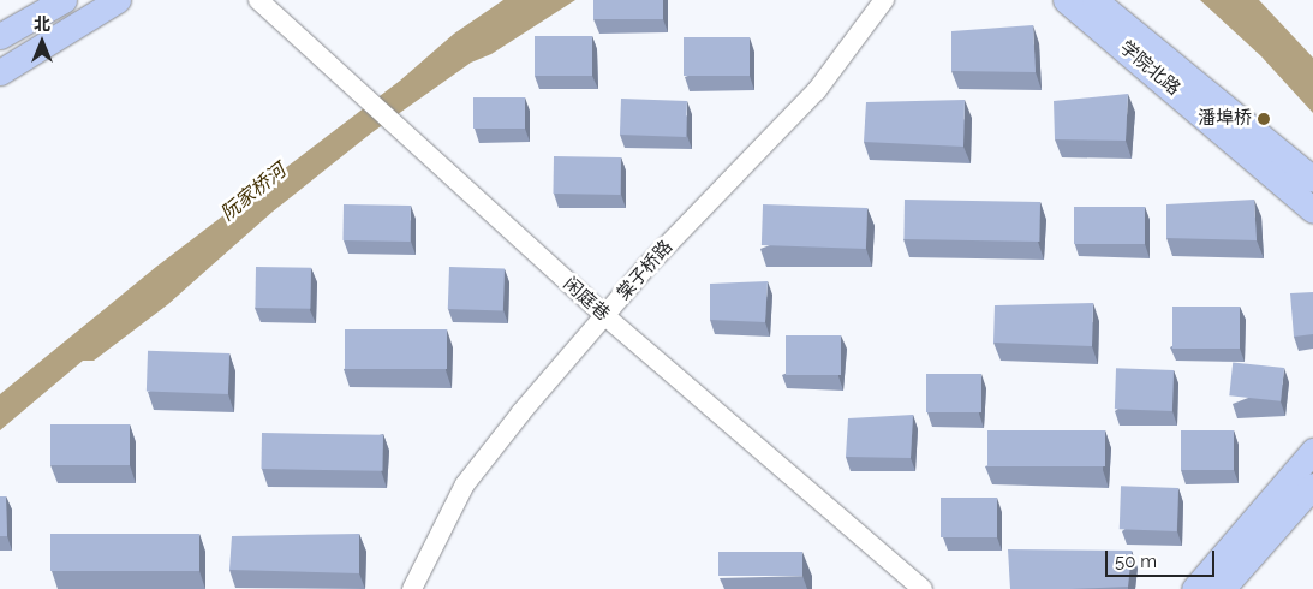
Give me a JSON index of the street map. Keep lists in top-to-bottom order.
{
  "streets": {
    "main road": ["学院北路"],
    "street": ["棠子桥路", "闲庭巷"]
  },
  "crossings": [
    ["棠子桥路", "闲庭巷"]
  ],
  "water": ["阮家桥河"],
  "places": ["潘埠桥"],
  "scale_bar": "50 m",
  "north": "top"
}
